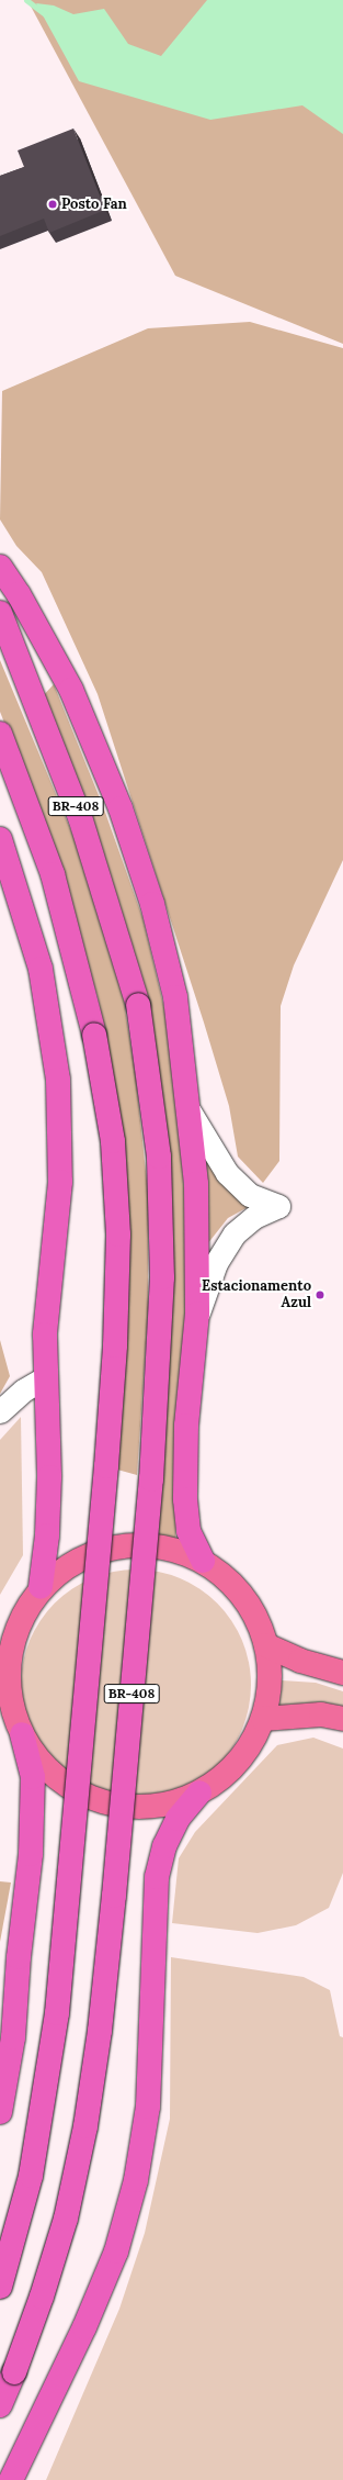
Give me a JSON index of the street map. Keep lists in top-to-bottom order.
{
  "streets": {
    "highway": ["BR-408"]
  },
  "places": ["Posto Fan", "Estacionamento Azul"]
}
